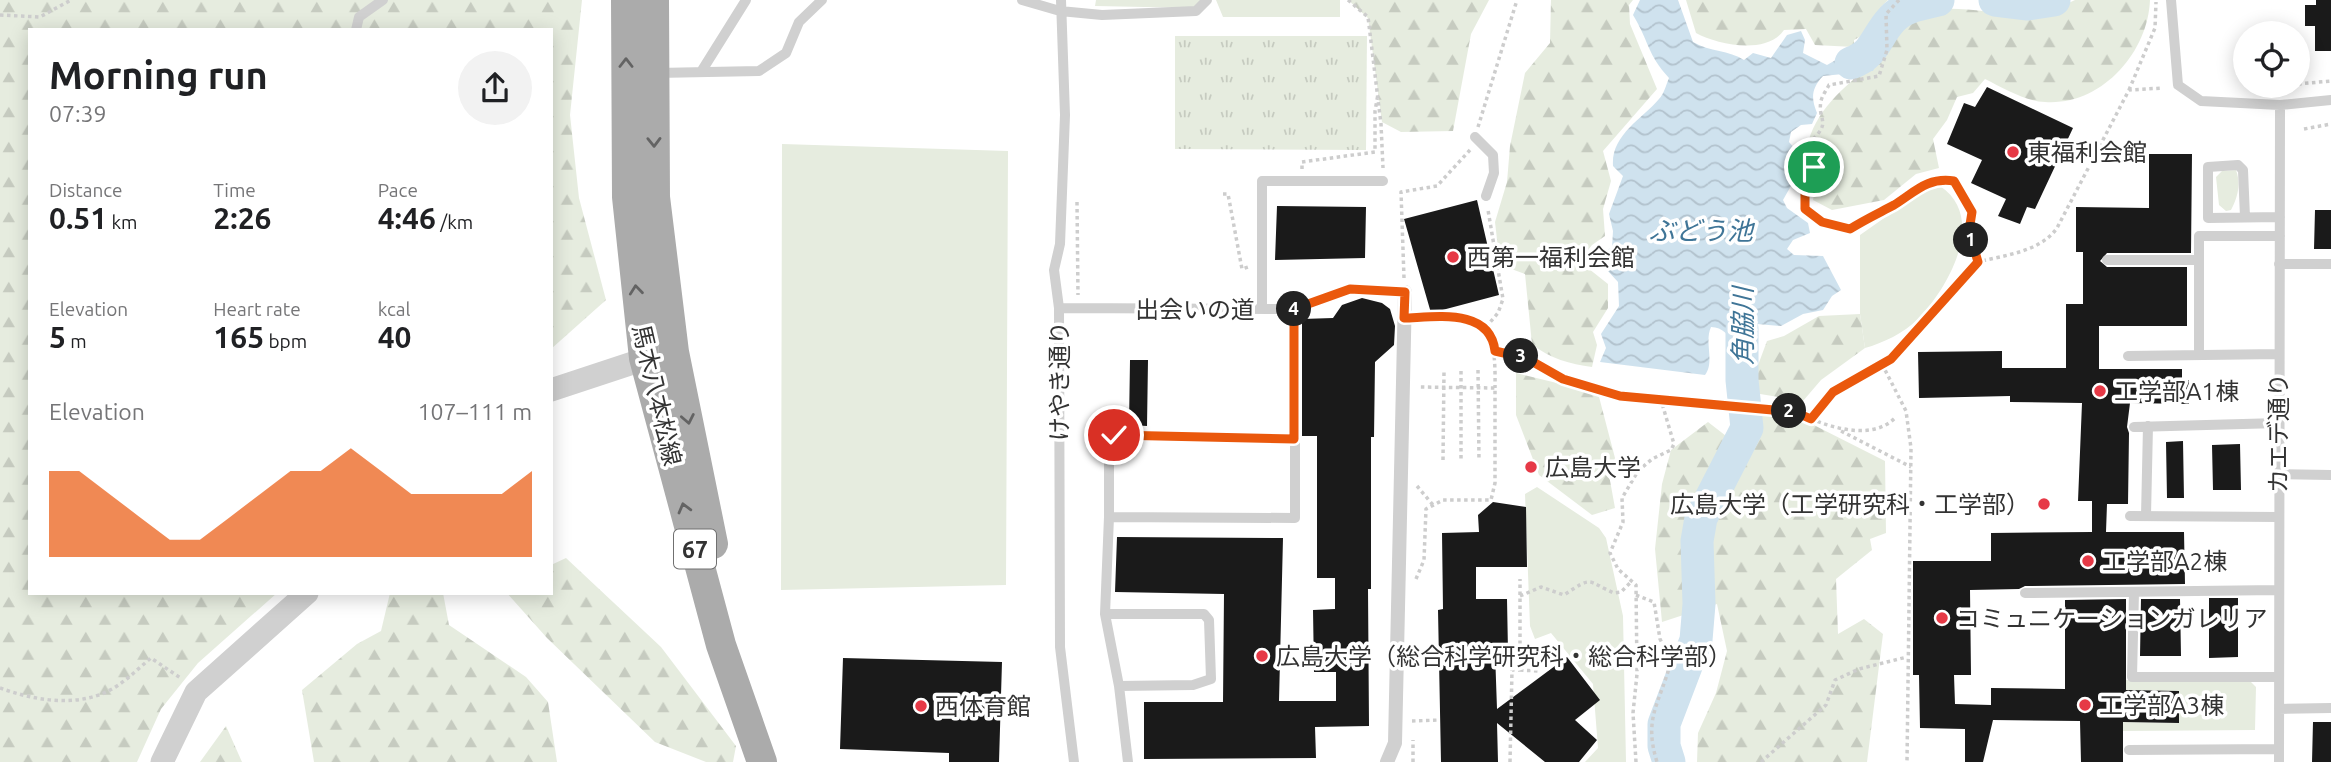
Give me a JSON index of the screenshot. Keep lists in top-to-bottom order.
{
  "streets": {
    "main road": ["馬木八本松線", "67"],
    "lane": ["出会いの道", "けやき通り", "カエデ通り"]
  },
  "crossings": [
    ["出会いの道", "けやき通り"]
  ],
  "water": ["ぶどう池", "角脇川"],
  "places": [
    "東福利会館",
    "西第一福利会館",
    "工学部A1棟",
    "広島大学",
    "広島大学（工学研究科・工学部）",
    "工学部A2棟",
    "コミュニケーションガレリア",
    "広島大学（総合科学研究科・総合科学部）",
    "工学部A3棟",
    "西体育館"
  ],
  "page": {
    "heading": ["Morning run", "07:39"],
    "stats": [
      ["Distance", "0.51 km"],
      ["Time", "2:26"],
      ["Pace", "4:46 /km"],
      ["Elevation", "5 m"],
      ["Heart rate", "165 bpm"],
      ["kcal", "40"]
    ],
    "pins": [
      "1",
      "4",
      "3",
      "2"
    ],
    "chart": ["Elevation", "107–111 m"]
  }
}
